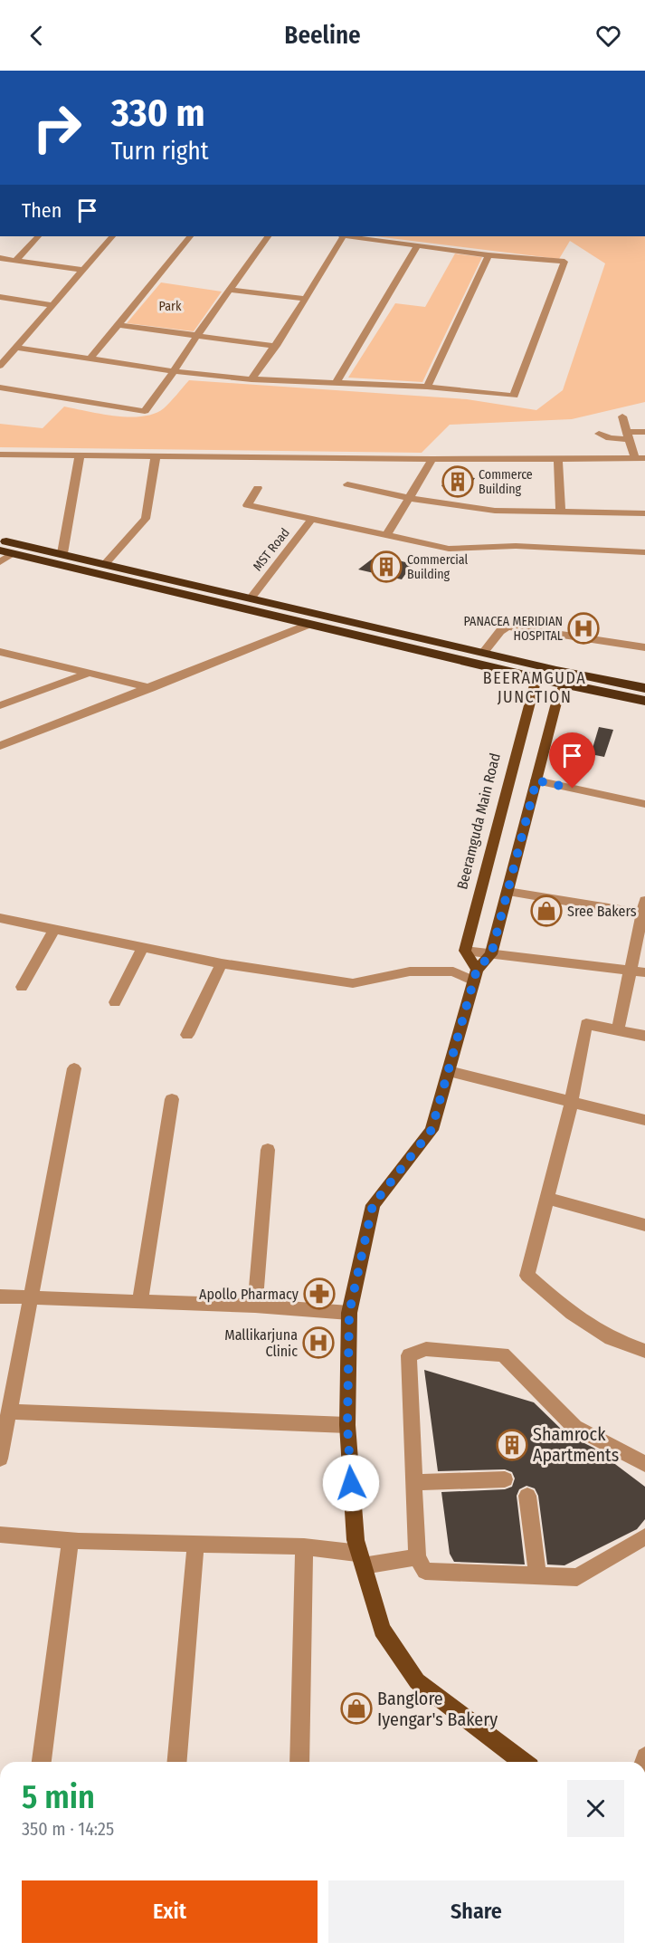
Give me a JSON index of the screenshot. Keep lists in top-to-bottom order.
{
  "streets": {
    "main road": ["Beeramguda Main Road"],
    "street": ["MST Road"]
  },
  "districts": ["BEERAMGUDA JUNCTION"],
  "parks": ["Park"],
  "places": {
    "building": ["Commerce Building", "Commercial Building", "Shamrock Apartments"],
    "hospital": ["PANACEA MERIDIAN HOSPITAL", "Mallikarjuna Clinic"],
    "shop": ["Sree Bakers", "Banglore Iyengar's Bakery"],
    "pharmacy": ["Apollo Pharmacy"]
  },
  "page": {
    "header": "Beeline",
    "turn": ["330 m", "Turn right"],
    "then": "Then",
    "heading": ["5 min", "350 m · 14:25"],
    "buttons": ["Exit", "Share"]
  }
}
